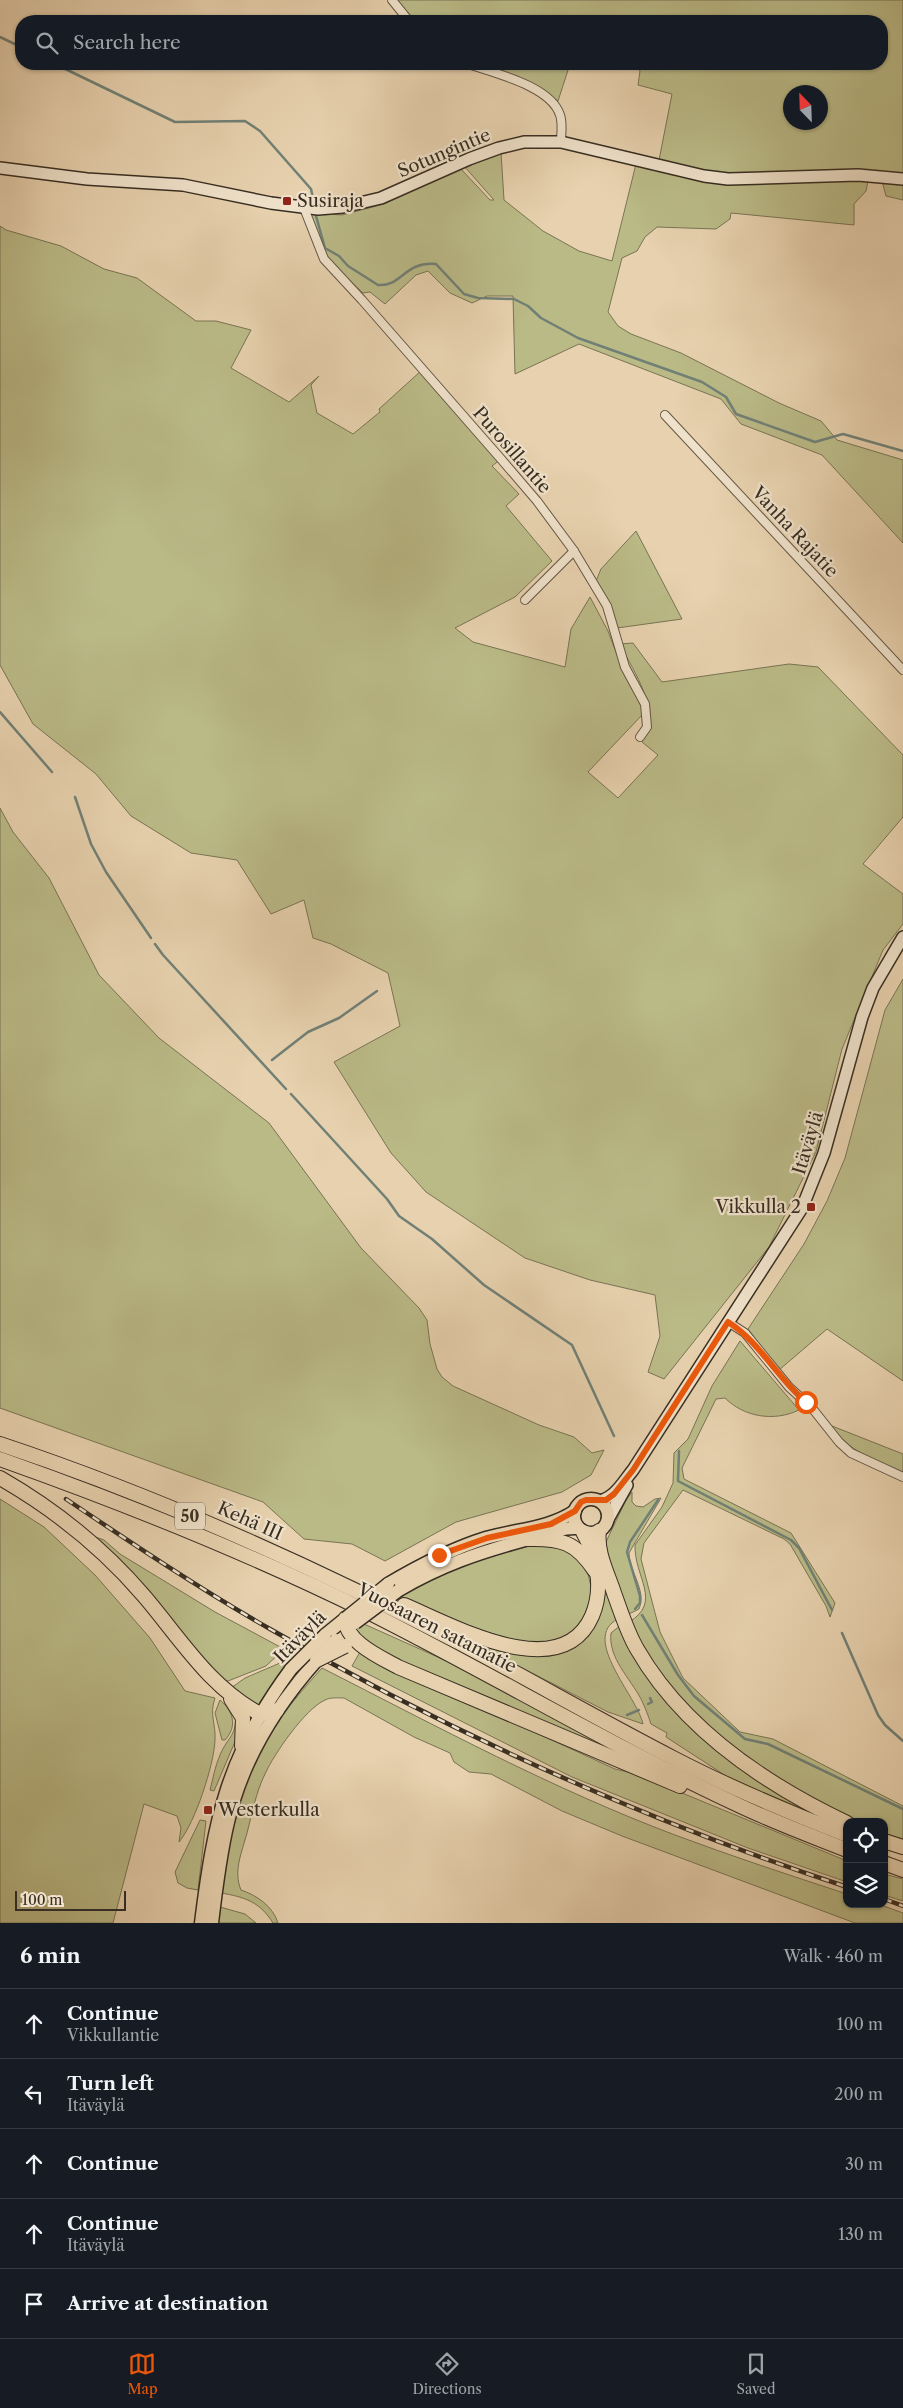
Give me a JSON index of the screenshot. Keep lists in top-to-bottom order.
{
  "streets": {
    "highway": ["50", "Kehä III", "Vuosaaren satamatie"],
    "main road": ["Itäväylä"],
    "street": ["Sotungintie", "Purosillantie", "Vanha Rajatie"]
  },
  "crossings": [
    ["Sotungintie", "Purosillantie"],
    ["Kehä III", "Vuosaaren satamatie"]
  ],
  "places": {
    "transit": ["Susiraja", "Vikkulla 2", "Westerkulla"]
  },
  "scale_bar": "100 m",
  "north": "top left",
  "page": {
    "search": "Search here",
    "scale": "100 m",
    "heading": ["6 min", "Walk · 460 m"],
    "list": [
      ["Continue", "Vikkullantie", "100 m"],
      ["Turn left", "Itäväylä", "200 m"],
      ["Continue", "30 m"],
      ["Continue", "Itäväylä", "130 m"],
      "Arrive at destination"
    ],
    "nav": ["Map", "Directions", "Saved"]
  }
}
